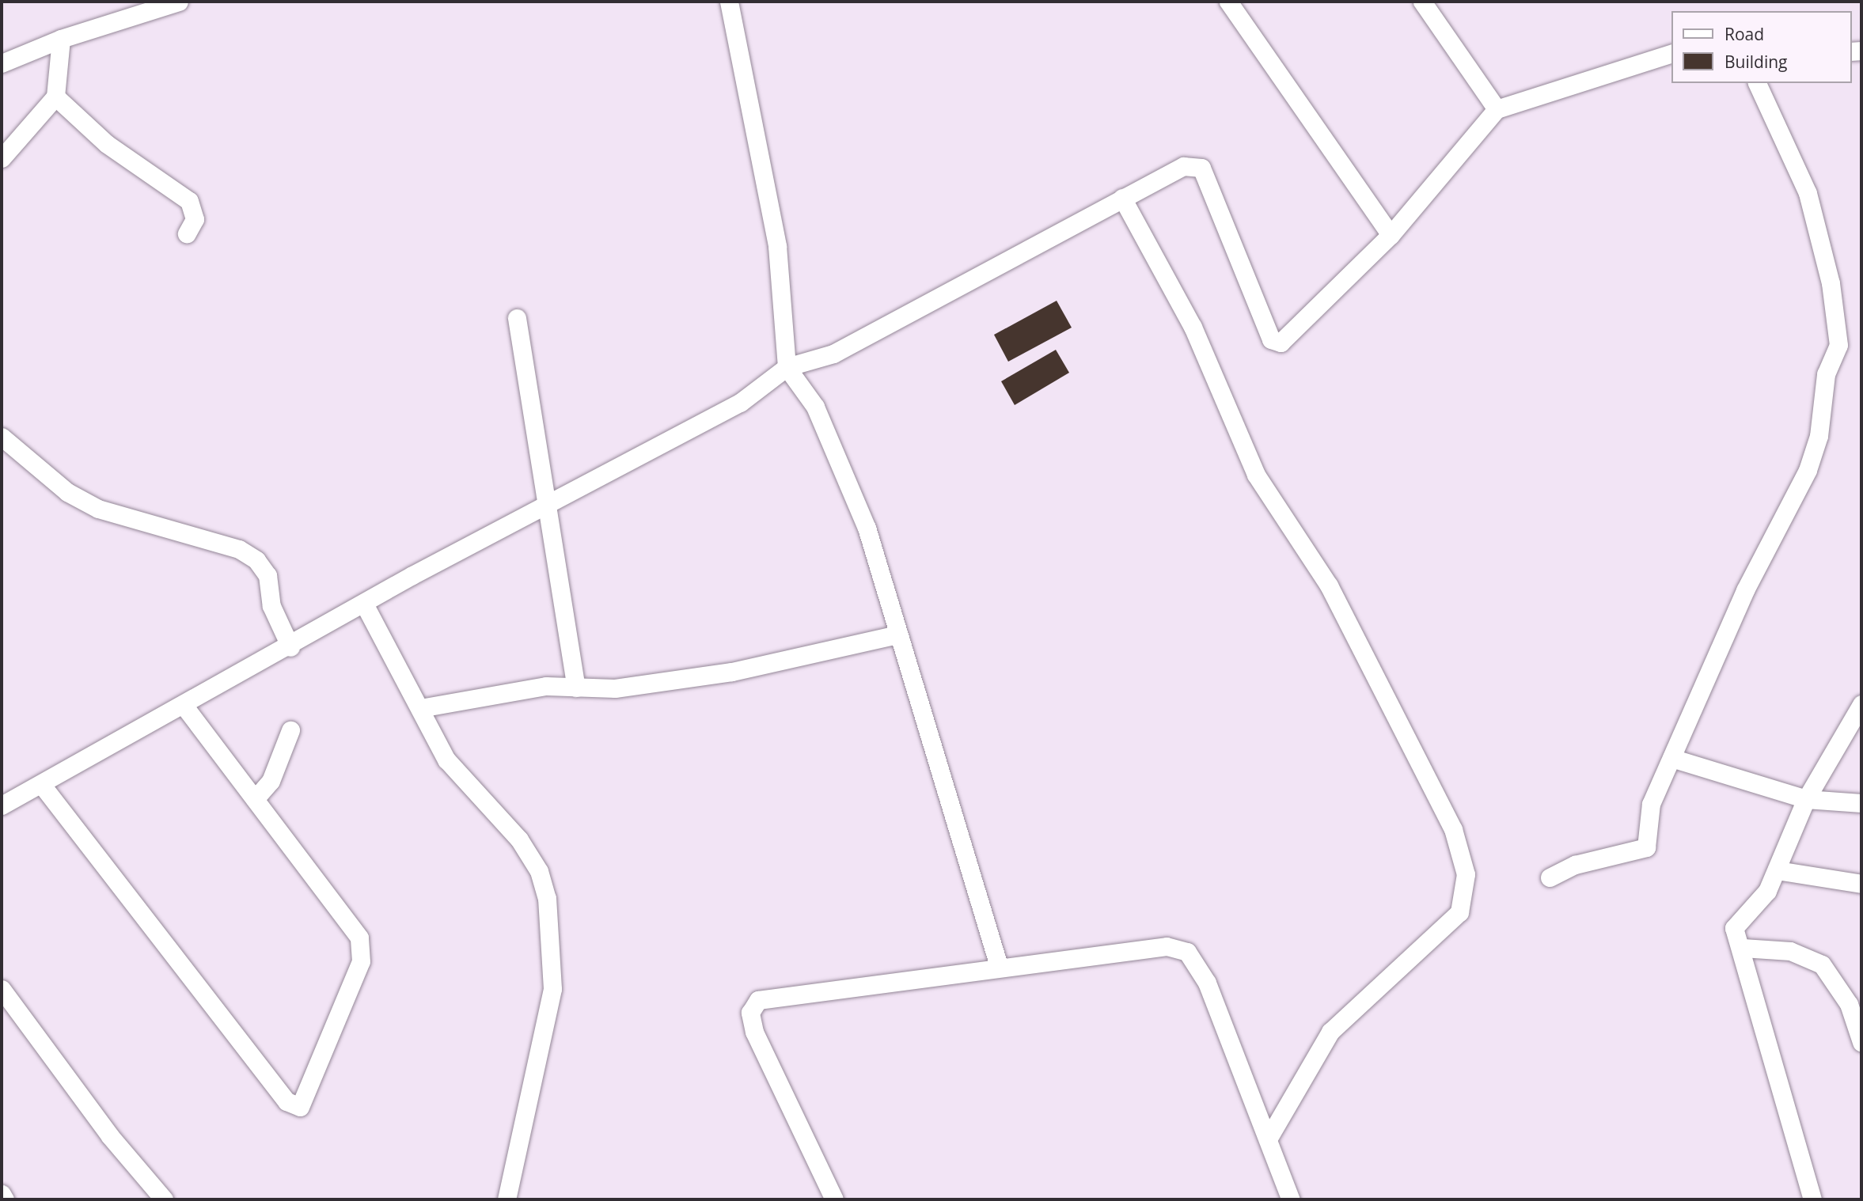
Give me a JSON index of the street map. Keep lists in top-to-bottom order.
{
  "legend": ["Road", "Building"]
}
